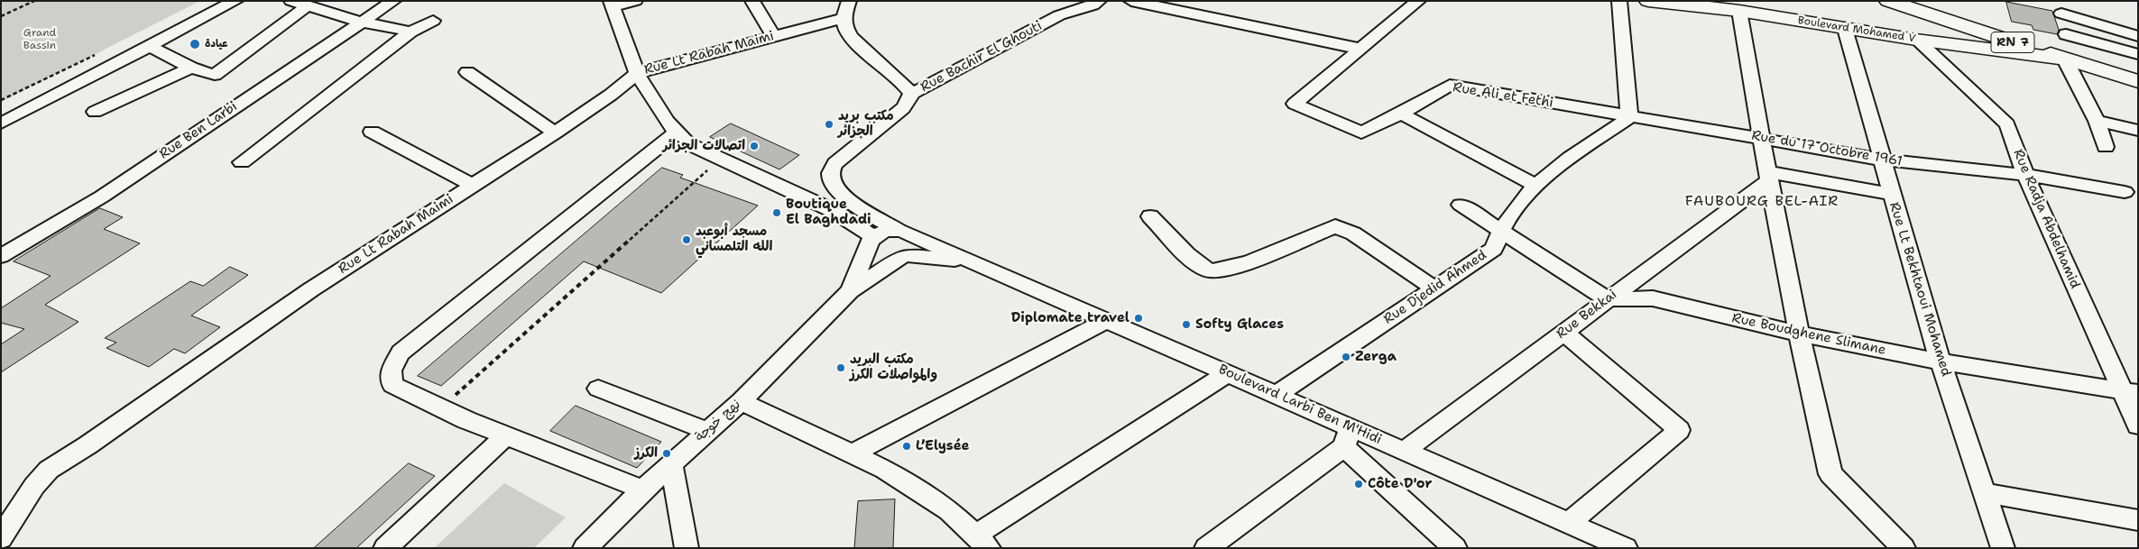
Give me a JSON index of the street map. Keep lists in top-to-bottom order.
{
  "streets": {
    "main road": ["Boulevard Mohamed V", "RN 7"],
    "street": [
      "Rue Lt Rabah Maimi",
      "Rue Bachir El Ghouti",
      "Rue Ali et Fethi",
      "Rue Ben Larbi",
      "Rue du 17 Octobre 1961",
      "Rue Radja Abdelhamid",
      "Rue Djedid Ahmed",
      "Rue Lt Bekhtaoui Mohamed",
      "Rue Bekkai",
      "Rue Boudghene Slimane",
      "Boulevard Larbi Ben M'Hidi",
      "نهج خوجة"
    ]
  },
  "crossings": [
    ["Boulevard Mohamed V", "RN 7"],
    ["Boulevard Mohamed V", "Rue Radja Abdelhamid"],
    ["Boulevard Mohamed V", "Rue Lt Bekhtaoui Mohamed"],
    ["Rue Bachir El Ghouti", "Boulevard Larbi Ben M'Hidi"],
    ["Rue Ali et Fethi", "Rue du 17 Octobre 1961"],
    ["Rue Ali et Fethi", "Rue Djedid Ahmed"],
    ["Rue du 17 Octobre 1961", "Rue Radja Abdelhamid"],
    ["Rue du 17 Octobre 1961", "Rue Djedid Ahmed"],
    ["Rue du 17 Octobre 1961", "Rue Lt Bekhtaoui Mohamed"],
    ["Rue Radja Abdelhamid", "Rue Boudghene Slimane"],
    ["Rue Djedid Ahmed", "Boulevard Larbi Ben M'Hidi"],
    ["Rue Lt Bekhtaoui Mohamed", "Rue Boudghene Slimane"],
    ["Rue Bekkai", "Rue Boudghene Slimane"],
    ["Rue Bekkai", "Boulevard Larbi Ben M'Hidi"],
    ["Boulevard Larbi Ben M'Hidi", "نهج خوجة"]
  ],
  "districts": ["FAUBOURG BEL-AIR"],
  "parks": ["Grand Bassin"],
  "places": [
    "عيادة",
    "مكتب بريد الجزائر",
    "اتصالات الجزائر",
    "Boutique El Baghdadi",
    "مسجد أبوعبد الله التلمساني",
    "Diplomate travel",
    "Softy Glaces",
    "Zerga",
    "مكتب البريد والمواصلات الكرز",
    "L’Elysée",
    "الكرز",
    "Côte D'or"
  ]
}
